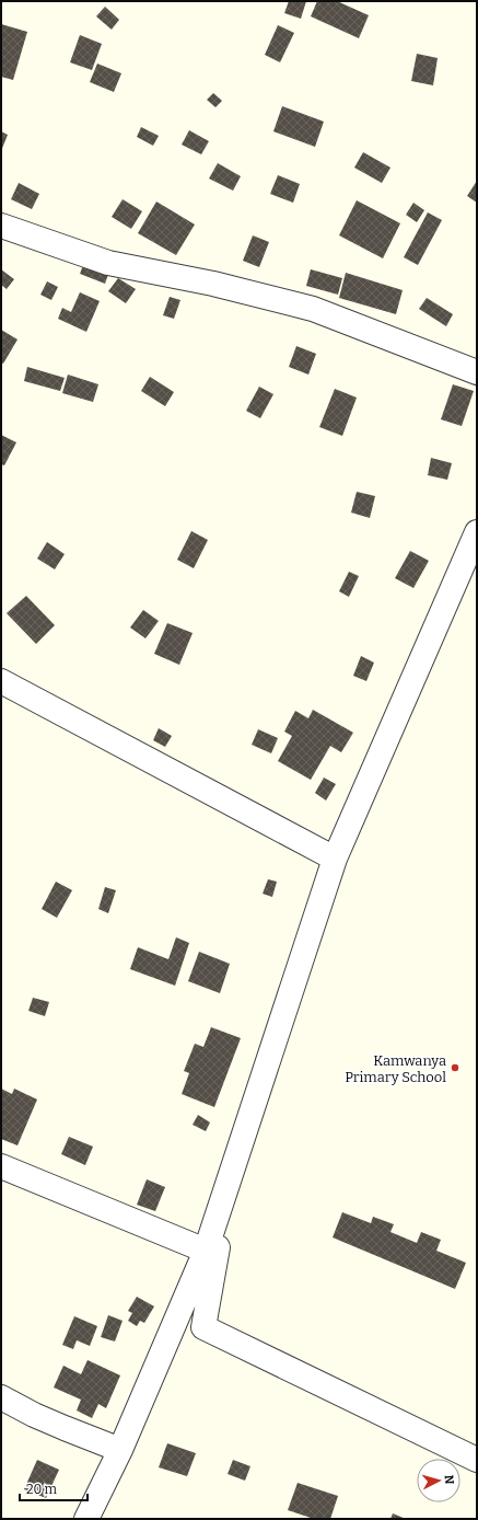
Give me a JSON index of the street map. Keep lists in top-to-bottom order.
{
  "places": ["Kamwanya Primary School"],
  "scale_bar": "20 m",
  "north": "right"
}
